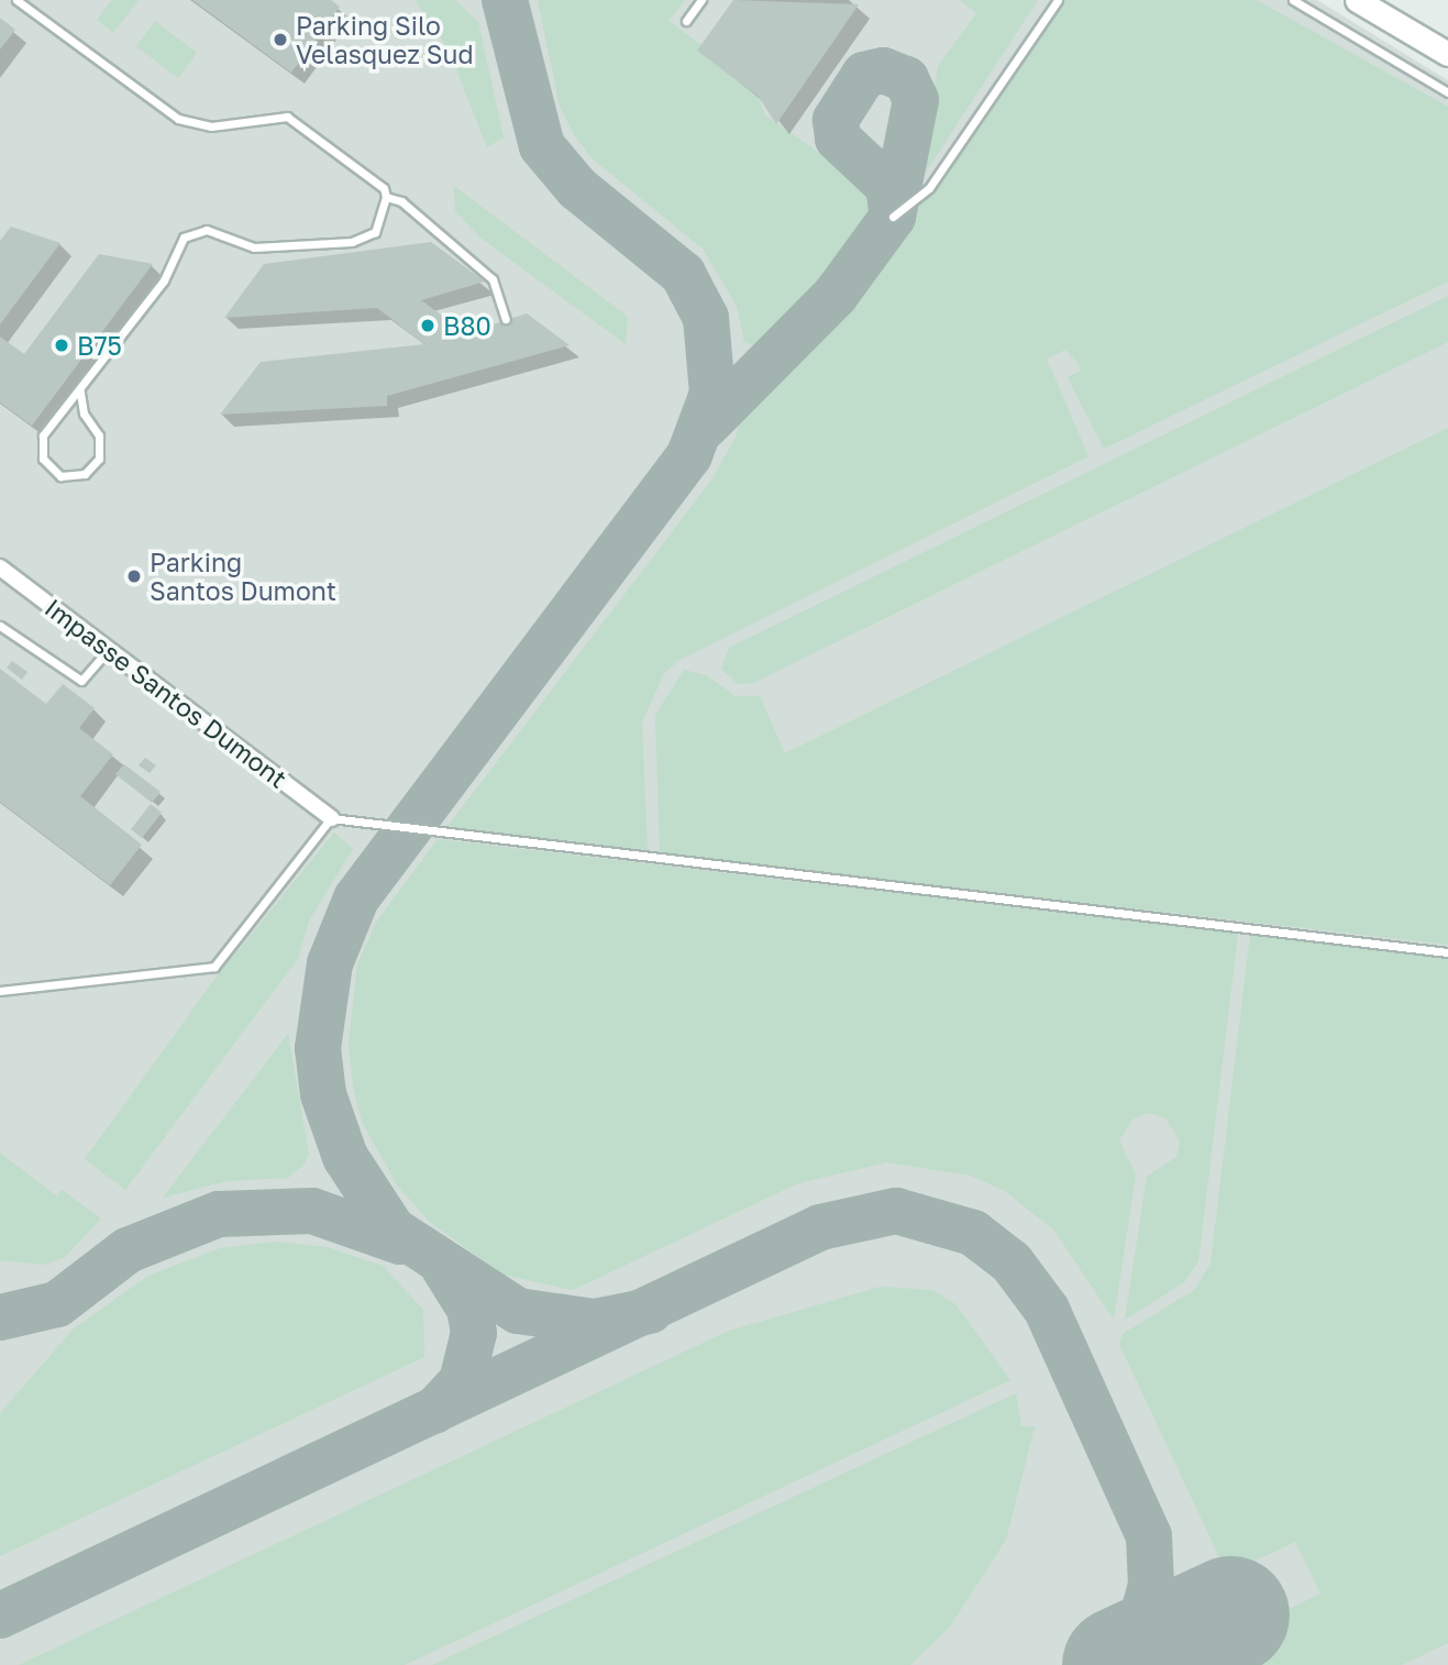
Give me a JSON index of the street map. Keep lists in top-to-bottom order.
{
  "streets": {
    "street": ["Impasse Santos Dumont"]
  },
  "places": [
    "Parking Silo Velasquez Sud",
    "B80",
    "B75",
    "Parking Santos Dumont"
  ]
}
